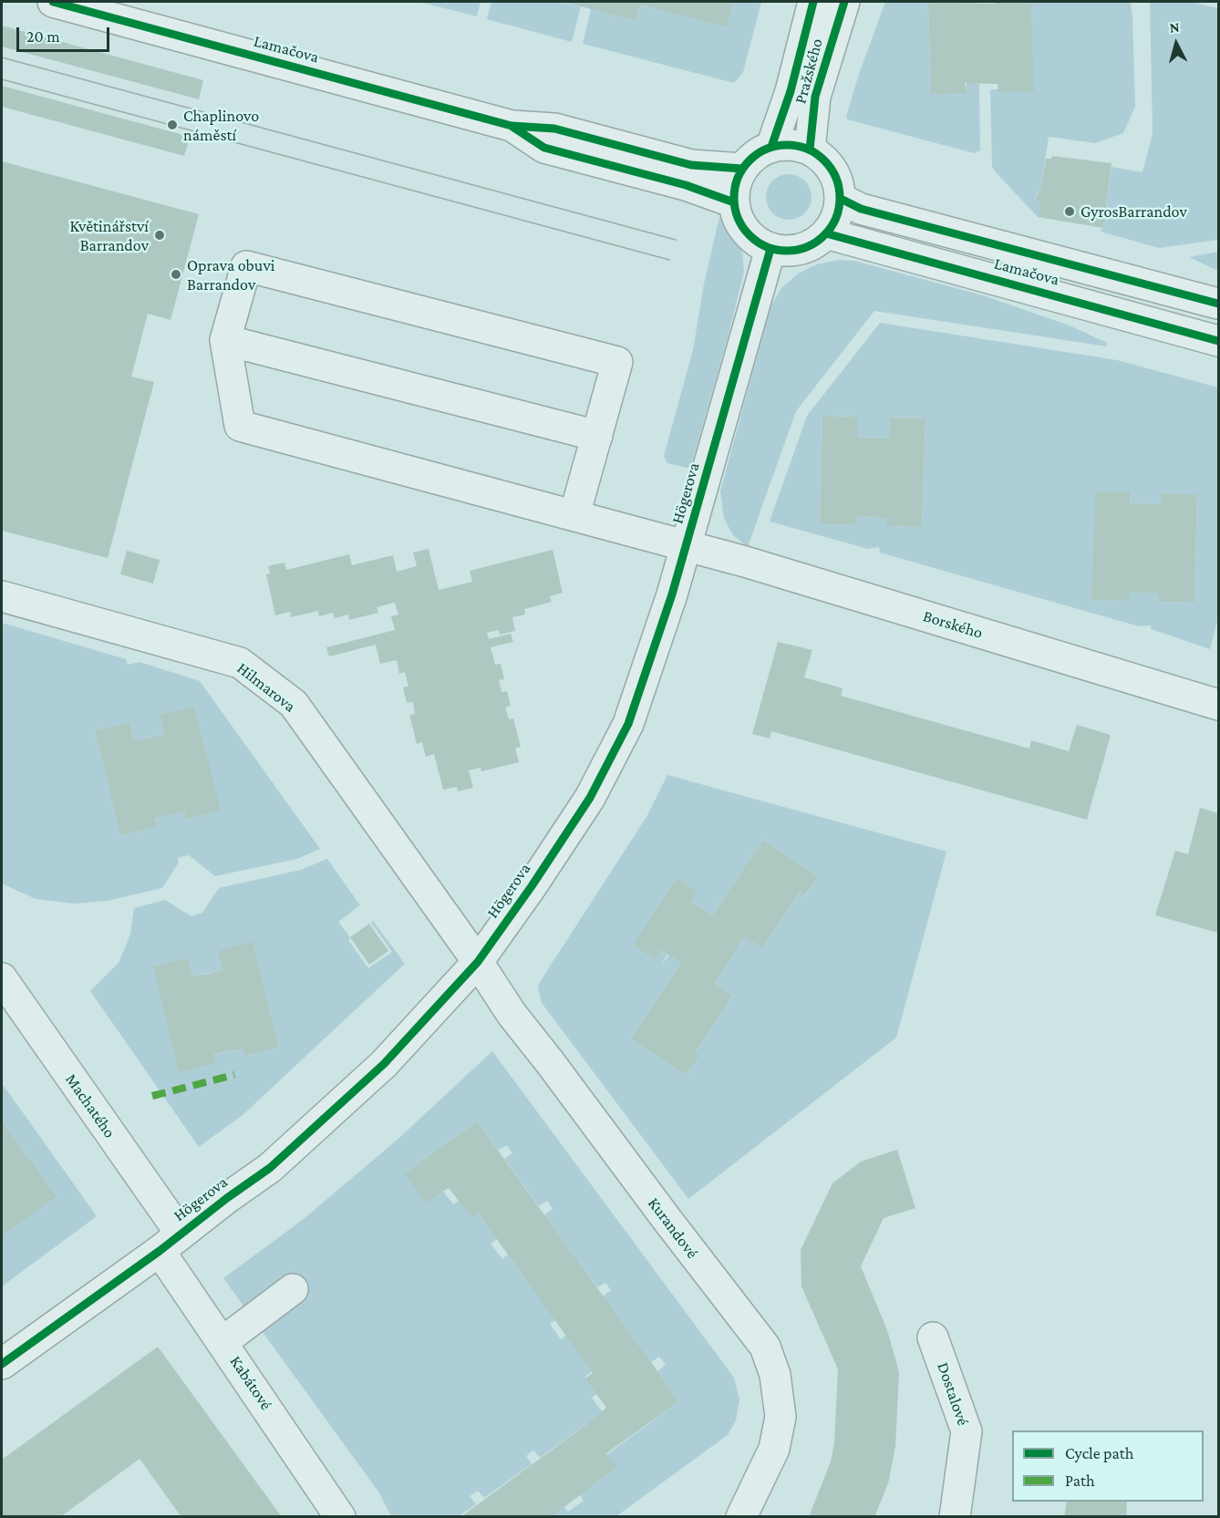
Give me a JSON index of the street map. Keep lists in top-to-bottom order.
{
  "streets": {
    "street": [
      "Lamačova",
      "Pražského",
      "Högerova",
      "Borského",
      "Hilmarova",
      "Machatého",
      "Kurandové",
      "Kabátové",
      "Dostalové"
    ]
  },
  "crossings": [
    ["Lamačova", "Pražského"],
    ["Lamačova", "Högerova"],
    ["Pražského", "Högerova"],
    ["Högerova", "Borského"],
    ["Högerova", "Hilmarova"],
    ["Högerova", "Machatého"],
    ["Högerova", "Kurandové"],
    ["Högerova", "Kabátové"],
    ["Hilmarova", "Kurandové"],
    ["Machatého", "Kabátové"]
  ],
  "places": [
    "Chaplinovo náměstí",
    "GyrosBarrandov",
    "Květinářství Barrandov",
    "Oprava obuvi Barrandov"
  ],
  "legend": ["Cycle path", "Path"],
  "scale_bar": "20 m",
  "north": "top"
}
